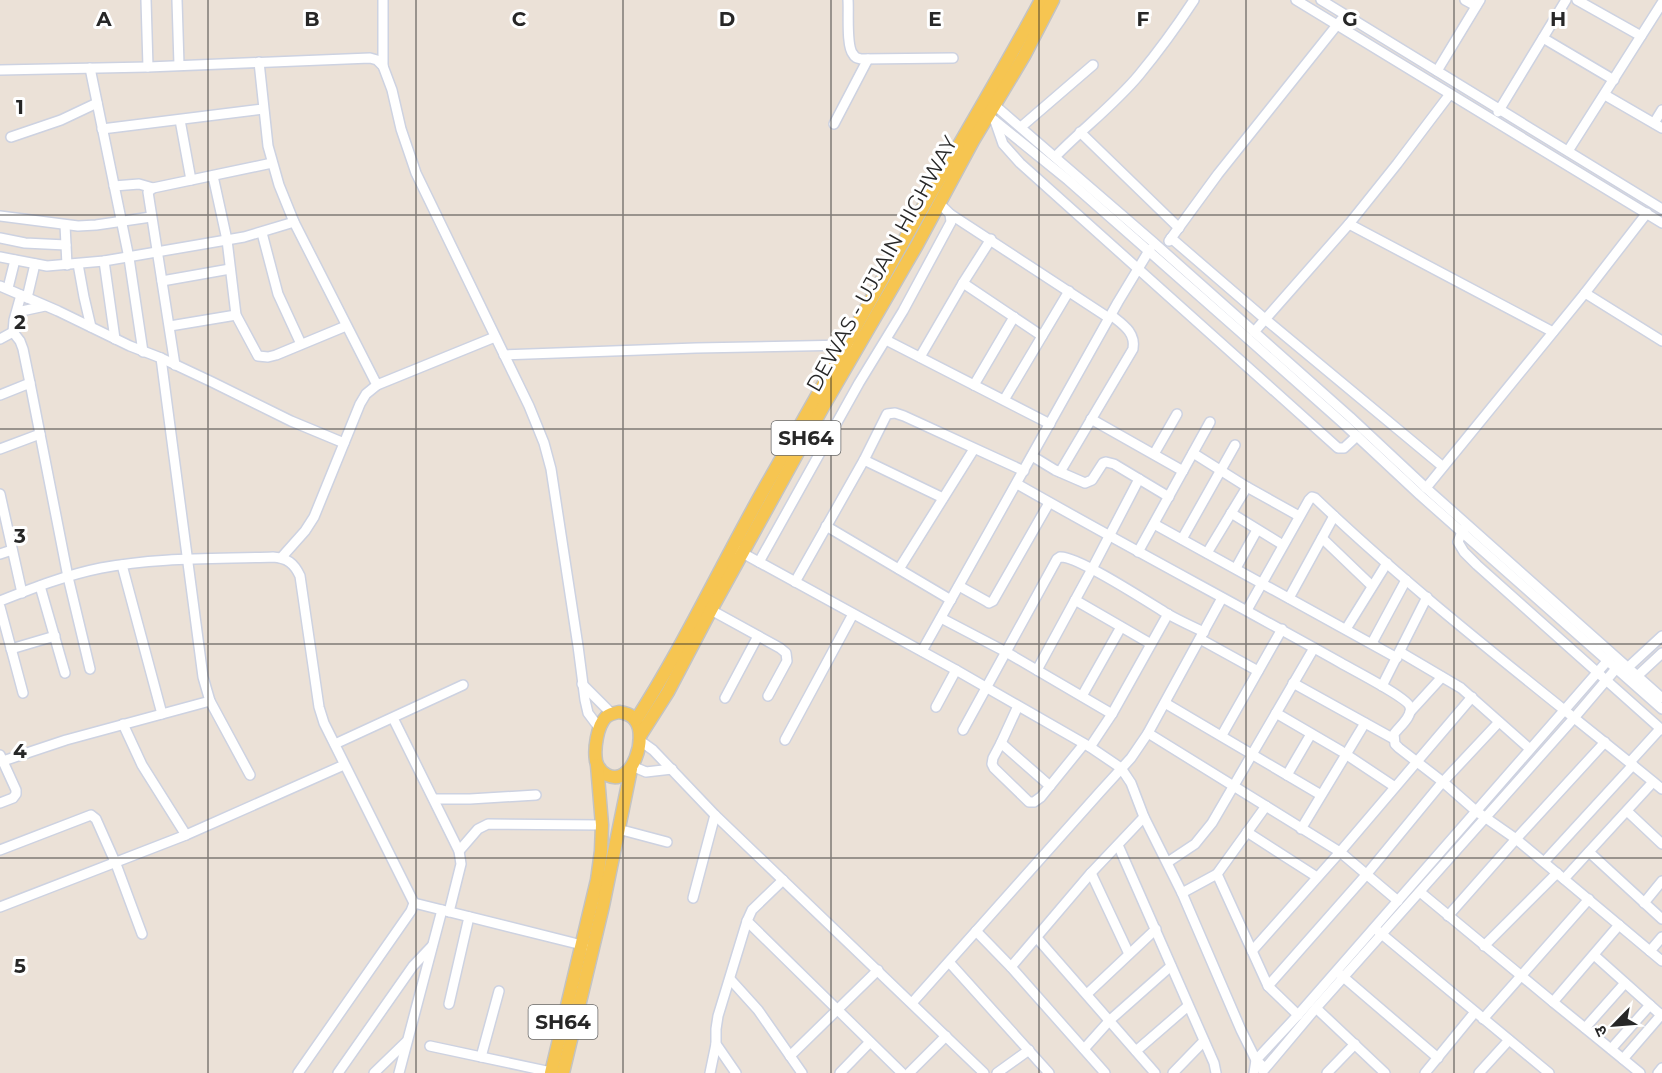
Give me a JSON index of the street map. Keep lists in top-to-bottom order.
{
  "streets": {
    "main road": ["DEWAS - UJJAIN HIGHWAY", "SH64"]
  },
  "north": "bottom left",
  "grid": {
    "columns": [
      "A",
      "B",
      "C",
      "D",
      "E",
      "F",
      "G",
      "H"
    ],
    "rows": [
      "1",
      "2",
      "3",
      "4",
      "5"
    ]
  }
}
